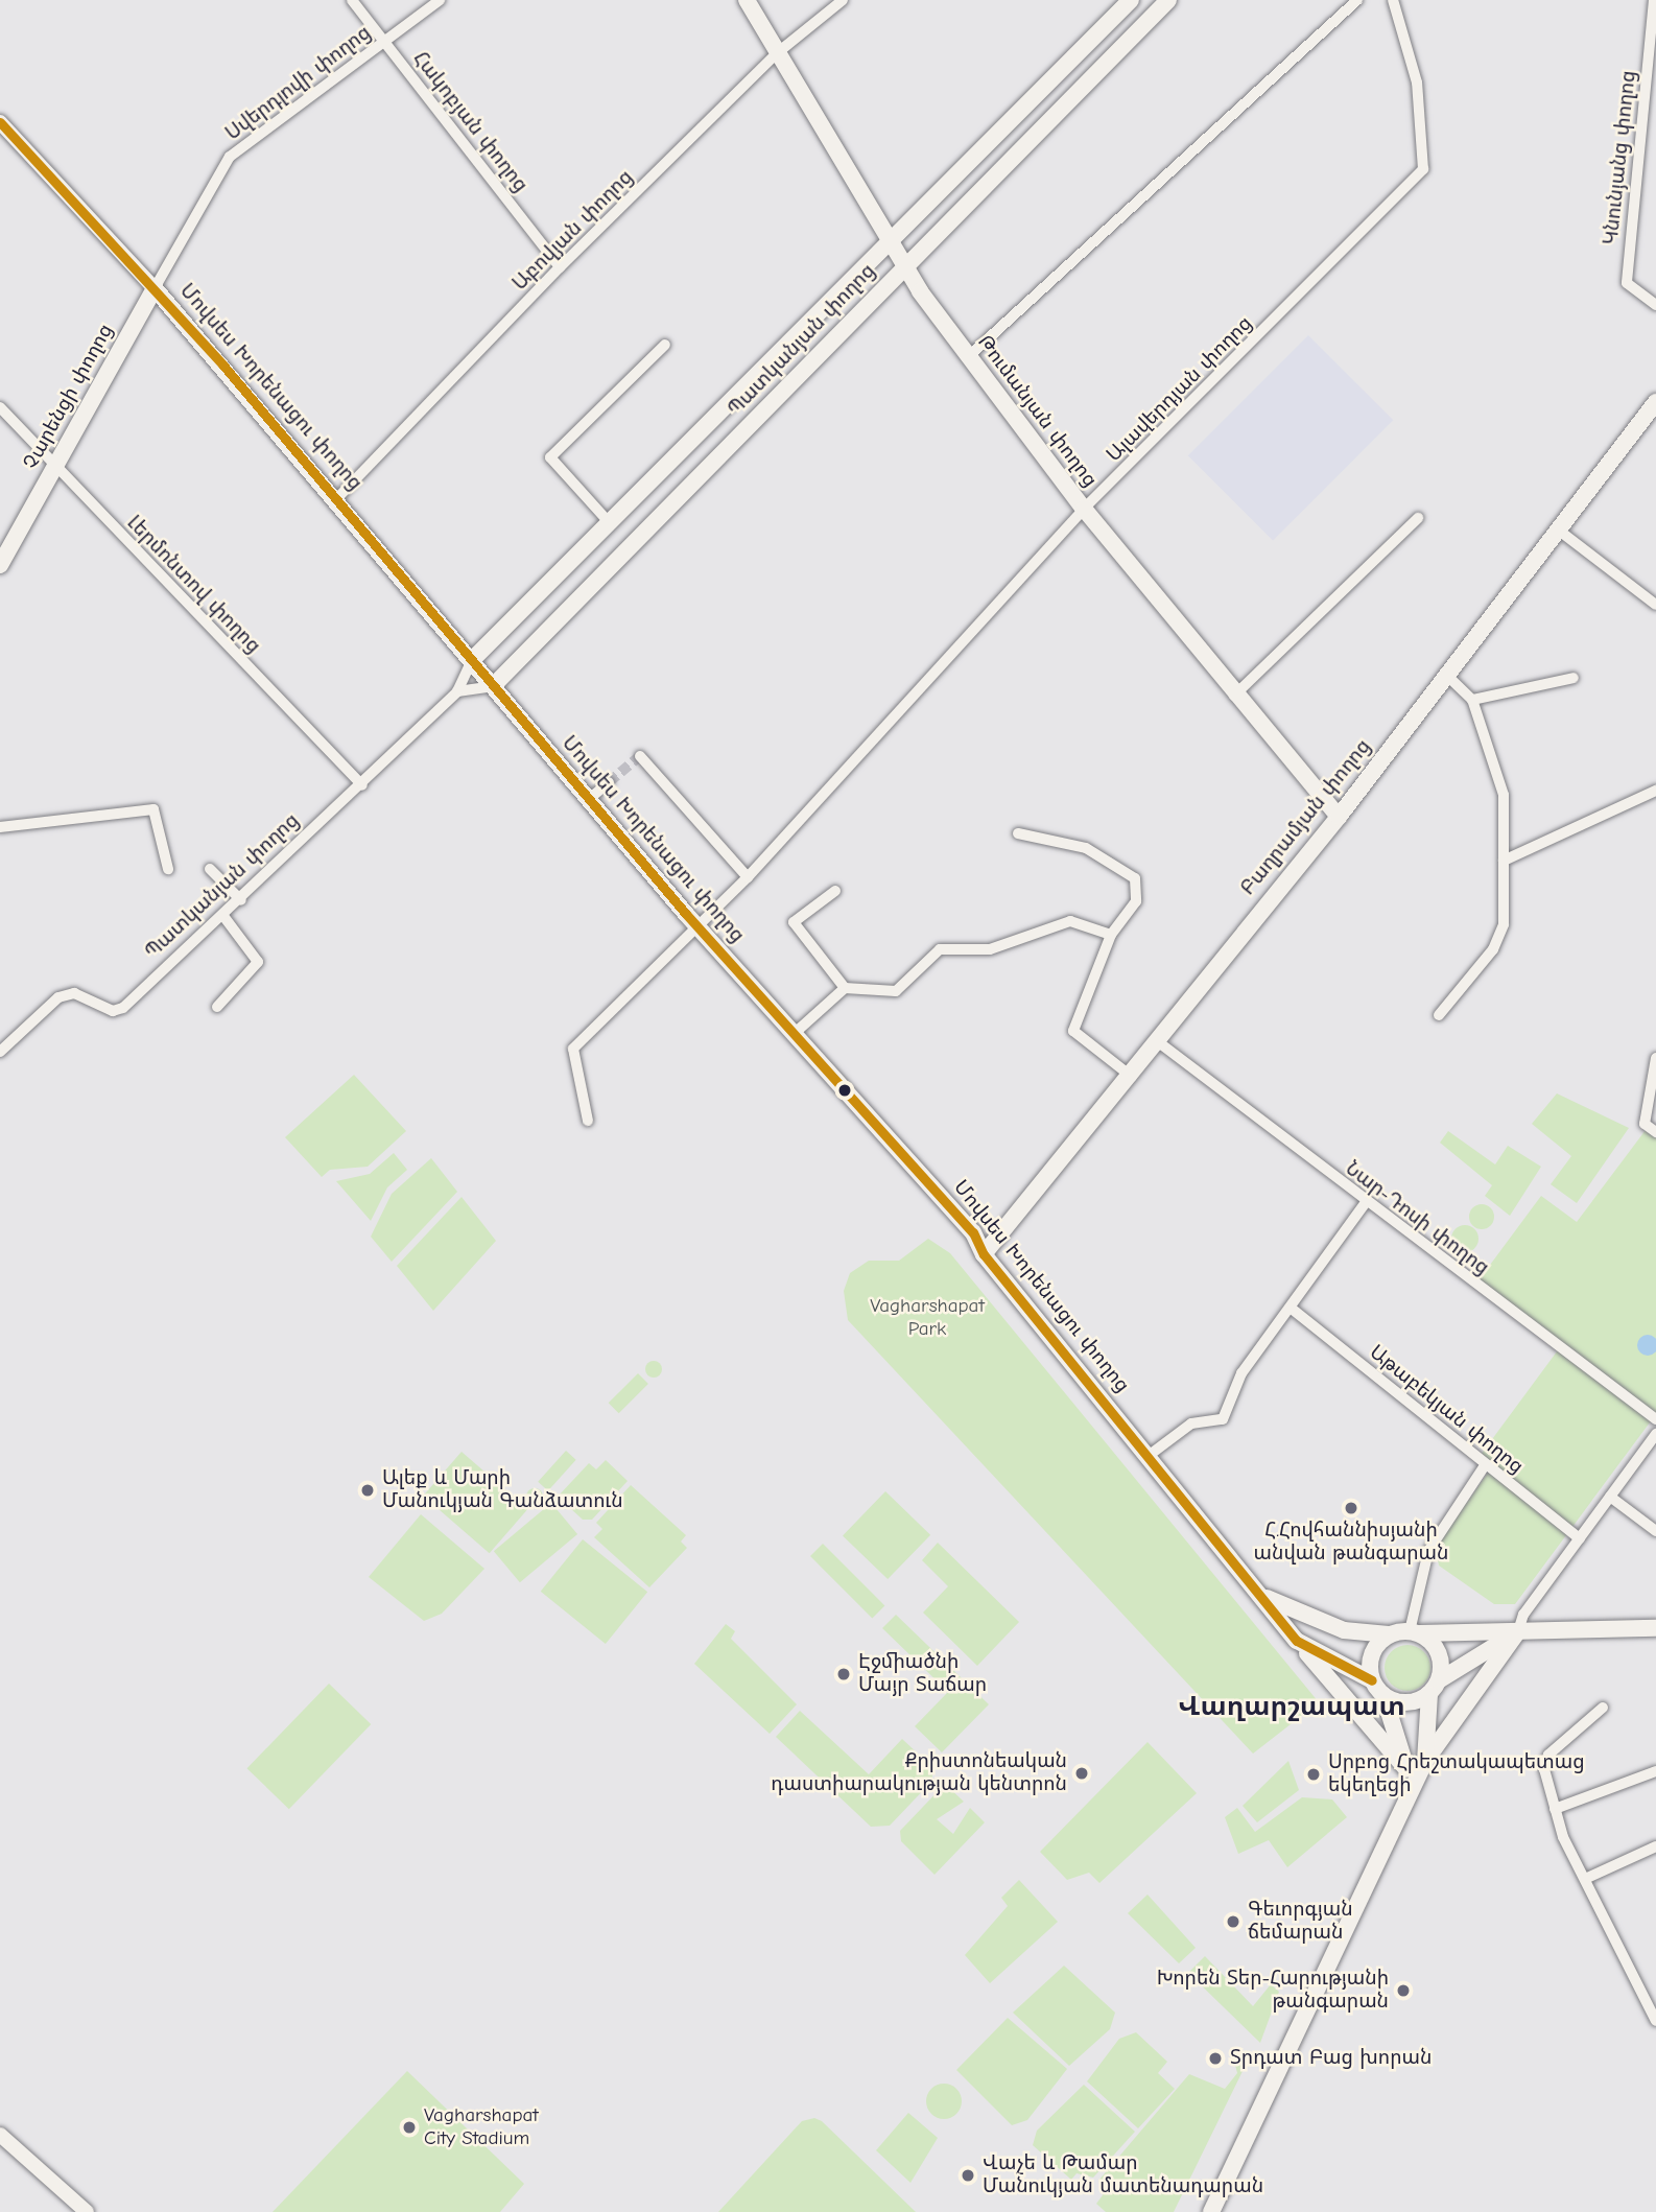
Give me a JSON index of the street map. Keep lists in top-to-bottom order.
{
  "streets": {
    "main road": [
      "Պատկանյան փողոց",
      "Մովսես Խորենացու փողոց",
      "Չարենցի փողոց",
      "Թումանյան փողոց",
      "Բաղրամյան փողոց"
    ],
    "street": [
      "Սվերդլովի փողոց",
      "Հակոբյան փողոց",
      "Կնունյանց փողոց",
      "Աբովյան փողոց",
      "Ալավերդյան փողոց",
      "Լերմոնտով փողոց",
      "Նար-Դոսի փողոց",
      "Աթաբեկյան փողոց"
    ]
  },
  "crossings": [
    ["Սվերդլովի փողոց", "Հակոբյան փողոց"],
    ["Սվերդլովի փողոց", "Մովսես Խորենացու փողոց"],
    ["Սվերդլովի փողոց", "Չարենցի փողոց"],
    ["Հակոբյան փողոց", "Աբովյան փողոց"],
    ["Աբովյան փողոց", "Մովսես Խորենացու փողոց"],
    ["Աբովյան փողոց", "Թումանյան փողոց"],
    ["Պատկանյան փողոց", "Մովսես Խորենացու փողոց"],
    ["Պատկանյան փողոց", "Թումանյան փողոց"],
    ["Պատկանյան փողոց", "Լերմոնտով փողոց"],
    ["Մովսես Խորենացու փողոց", "Ալավերդյան փողոց"],
    ["Մովսես Խորենացու փողոց", "Չարենցի փողոց"],
    ["Մովսես Խորենացու փողոց", "Բաղրամյան փողոց"],
    ["Ալավերդյան փողոց", "Թումանյան փողոց"],
    ["Չարենցի փողոց", "Լերմոնտով փողոց"],
    ["Թումանյան փողոց", "Բաղրամյան փողոց"],
    ["Բաղրամյան փողոց", "Նար-Դոսի փողոց"]
  ],
  "districts": ["Վաղարշապատ"],
  "parks": ["Vagharshapat Park"],
  "places": [
    "Ալեք և Մարի Մանուկյան Գանձատուն",
    "Հ.Հովհաննիսյանի անվան թանգարան",
    "Էջմիածնի Մայր Տաճար",
    "Քրիստոնեական դաստիարակության կենտրոն",
    "Սրբոց Հրեշտակապետաց եկեղեցի",
    "Գեւորգյան ճեմարան",
    "Խորեն Տեր-Հարությանի թանգարան",
    "Տրդատ Բաց խորան",
    "Vagharshapat City Stadium",
    "Վաչե և Թամար Մանուկյան մատենադարան"
  ]
}
